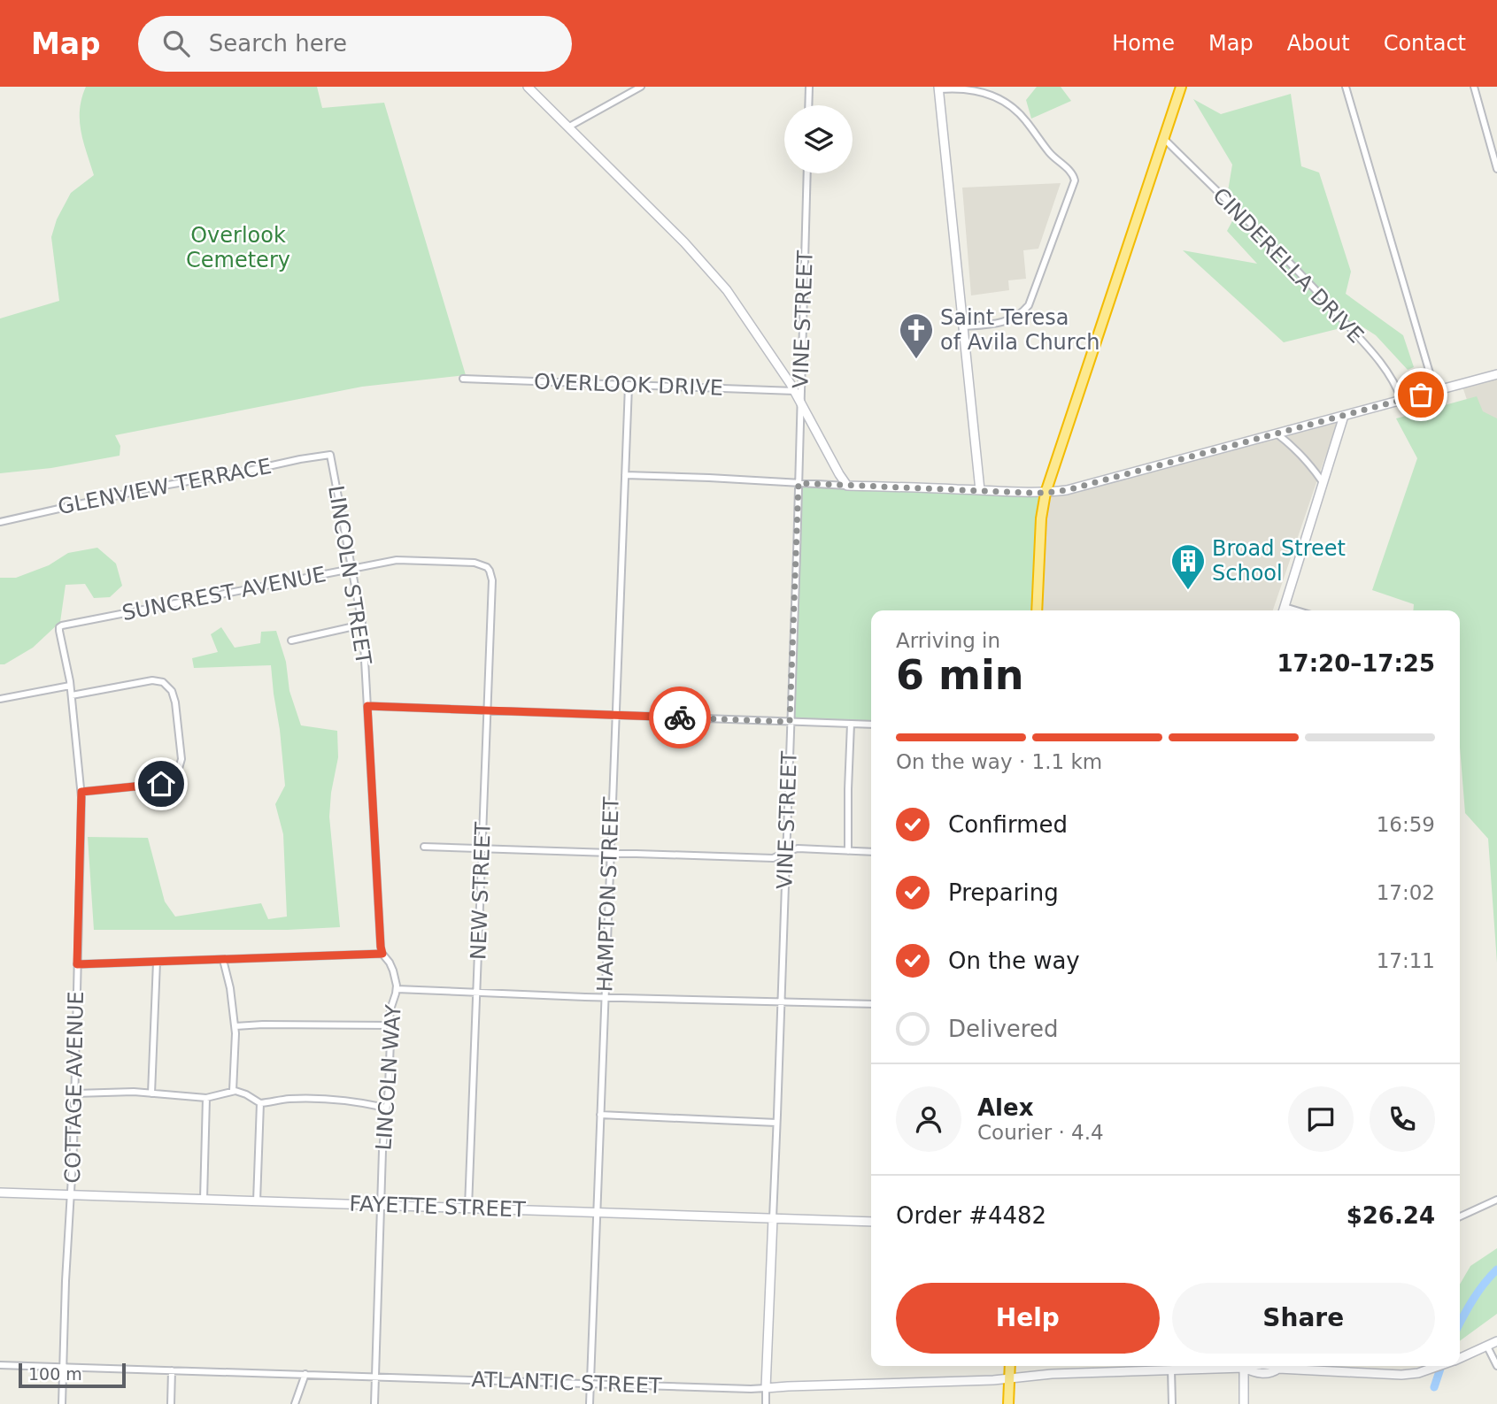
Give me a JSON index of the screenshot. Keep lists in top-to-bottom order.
{
  "streets": {
    "main road": ["VINE STREET", "FAYETTE STREET", "ATLANTIC STREET"],
    "street": [
      "CINDERELLA DRIVE",
      "OVERLOOK DRIVE",
      "GLENVIEW TERRACE",
      "LINCOLN STREET",
      "SUNCREST AVENUE",
      "NEW STREET",
      "HAMPTON STREET",
      "LINCOLN WAY",
      "COTTAGE AVENUE"
    ]
  },
  "crossings": [
    ["VINE STREET", "FAYETTE STREET"],
    ["VINE STREET", "ATLANTIC STREET"],
    ["OVERLOOK DRIVE", "HAMPTON STREET"],
    ["GLENVIEW TERRACE", "LINCOLN STREET"],
    ["LINCOLN STREET", "SUNCREST AVENUE"],
    ["LINCOLN STREET", "LINCOLN WAY"],
    ["SUNCREST AVENUE", "NEW STREET"],
    ["SUNCREST AVENUE", "COTTAGE AVENUE"],
    ["NEW STREET", "FAYETTE STREET"],
    ["HAMPTON STREET", "FAYETTE STREET"],
    ["HAMPTON STREET", "ATLANTIC STREET"],
    ["LINCOLN WAY", "FAYETTE STREET"],
    ["COTTAGE AVENUE", "FAYETTE STREET"],
    ["COTTAGE AVENUE", "ATLANTIC STREET"]
  ],
  "parks": ["Overlook Cemetery"],
  "places": {
    "church": ["Saint Teresa of Avila Church"],
    "building": ["Broad Street School"]
  },
  "scale_bar": "100 m",
  "page": {
    "header": "Map",
    "search": "Search here",
    "nav": [
      "Home",
      "Map",
      "About",
      "Contact"
    ],
    "heading": ["6 min", "Arriving in", "17:20–17:25"],
    "panel": [
      "Alex",
      "Courier · 4.4",
      "Order #4482",
      "$26.24"
    ],
    "bar": "On the way · 1.1 km",
    "list": [
      ["Confirmed", "16:59"],
      ["Preparing", "17:02"],
      ["On the way", "17:11"],
      "Delivered"
    ],
    "buttons": ["Help", "Share"],
    "scale": "100 m"
  }
}
